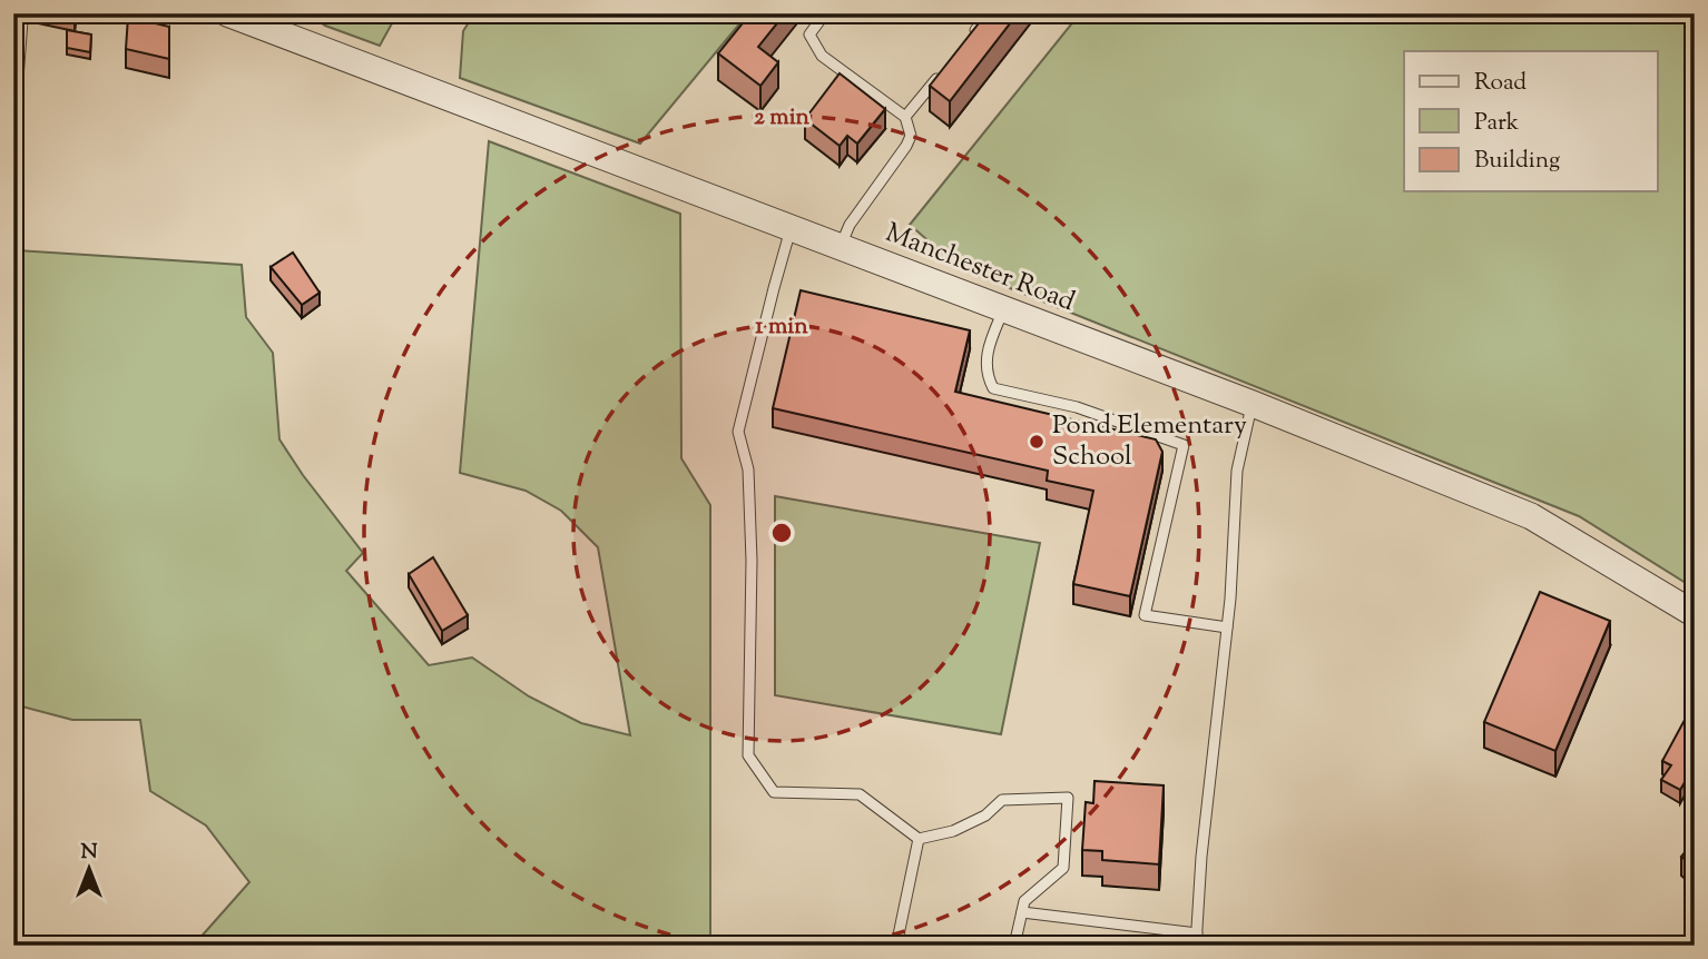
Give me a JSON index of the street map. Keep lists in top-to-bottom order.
{
  "streets": {
    "street": ["Manchester Road"]
  },
  "places": ["Pond Elementary School"],
  "legend": ["Road", "Park", "Building"],
  "north": "top",
  "rings": ["2 min", "1 min"]
}
